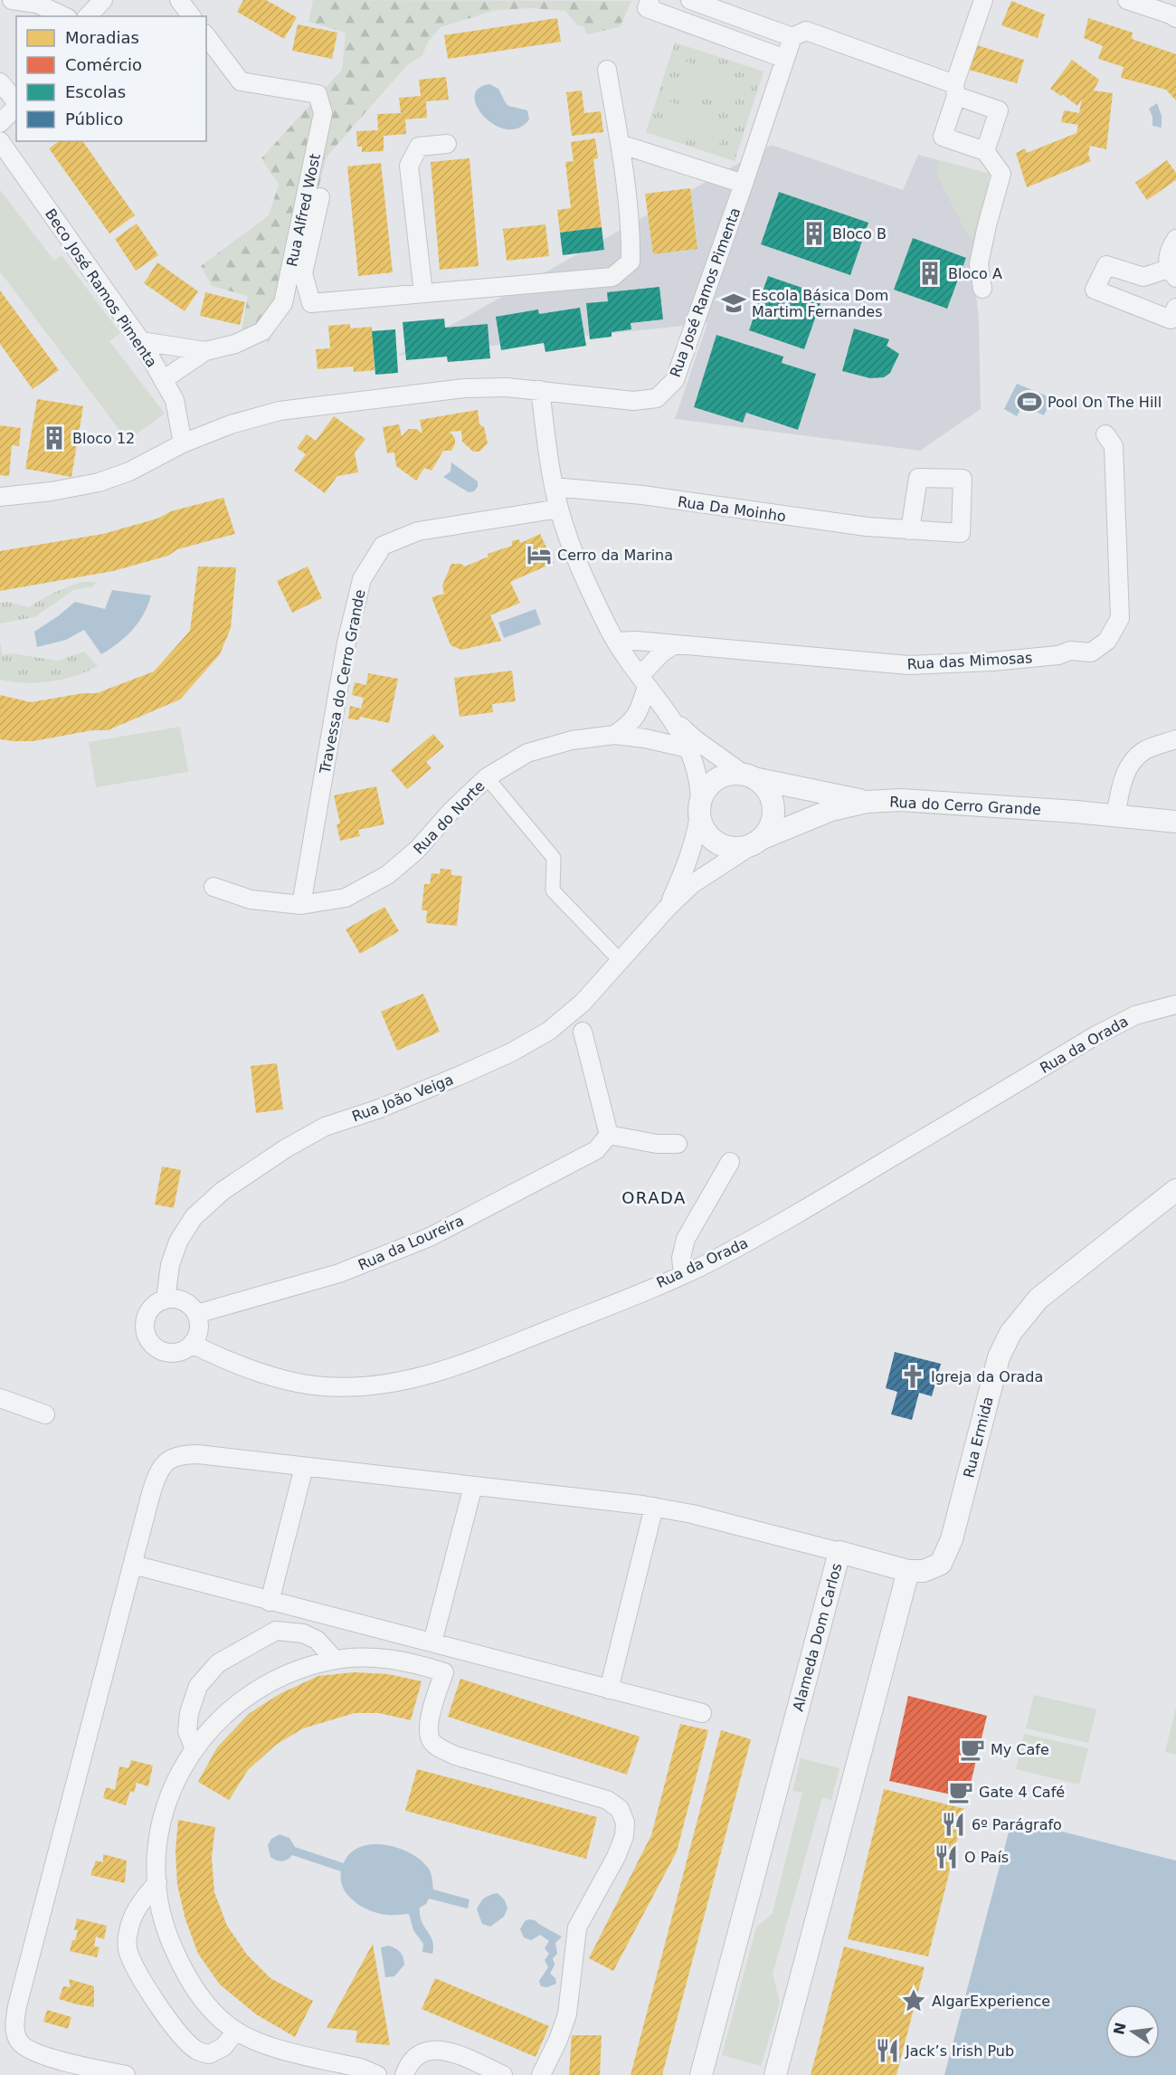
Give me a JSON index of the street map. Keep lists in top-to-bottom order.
{
  "streets": {
    "street": [
      "Rua Alfred Wost",
      "Beco José Ramos Pimenta",
      "Rua José Ramos Pimenta",
      "Rua Da Moinho",
      "Rua das Mimosas",
      "Travessa do Cerro Grande",
      "Rua do Cerro Grande",
      "Rua do Norte",
      "Rua da Orada",
      "Rua João Veiga",
      "Rua da Loureira",
      "Rua Ermida",
      "Alameda Dom Carlos"
    ]
  },
  "crossings": [
    ["Rua Alfred Wost", "Beco José Ramos Pimenta"],
    ["Beco José Ramos Pimenta", "Rua José Ramos Pimenta"],
    ["Travessa do Cerro Grande", "Rua do Norte"],
    ["Rua da Orada", "Rua João Veiga"],
    ["Rua da Orada", "Rua da Loureira"],
    ["Rua João Veiga", "Rua da Loureira"],
    ["Rua Ermida", "Alameda Dom Carlos"]
  ],
  "districts": ["ORADA"],
  "places": {
    "building": ["Bloco B", "Bloco A", "Bloco 12"],
    "school or university": ["Escola Básica Dom Martim Fernandes"],
    "sports": ["Pool On The Hill"],
    "hotel": ["Cerro da Marina"],
    "church": ["Igreja da Orada"],
    "cafe": ["My Cafe", "Gate 4 Café"],
    "restaurant": ["6º Parágrafo", "O País", "Jack’s Irish Pub"],
    "place": ["AlgarExperience"]
  },
  "legend": [
    "Moradias",
    "Comércio",
    "Escolas",
    "Público"
  ],
  "north": "left"
}
